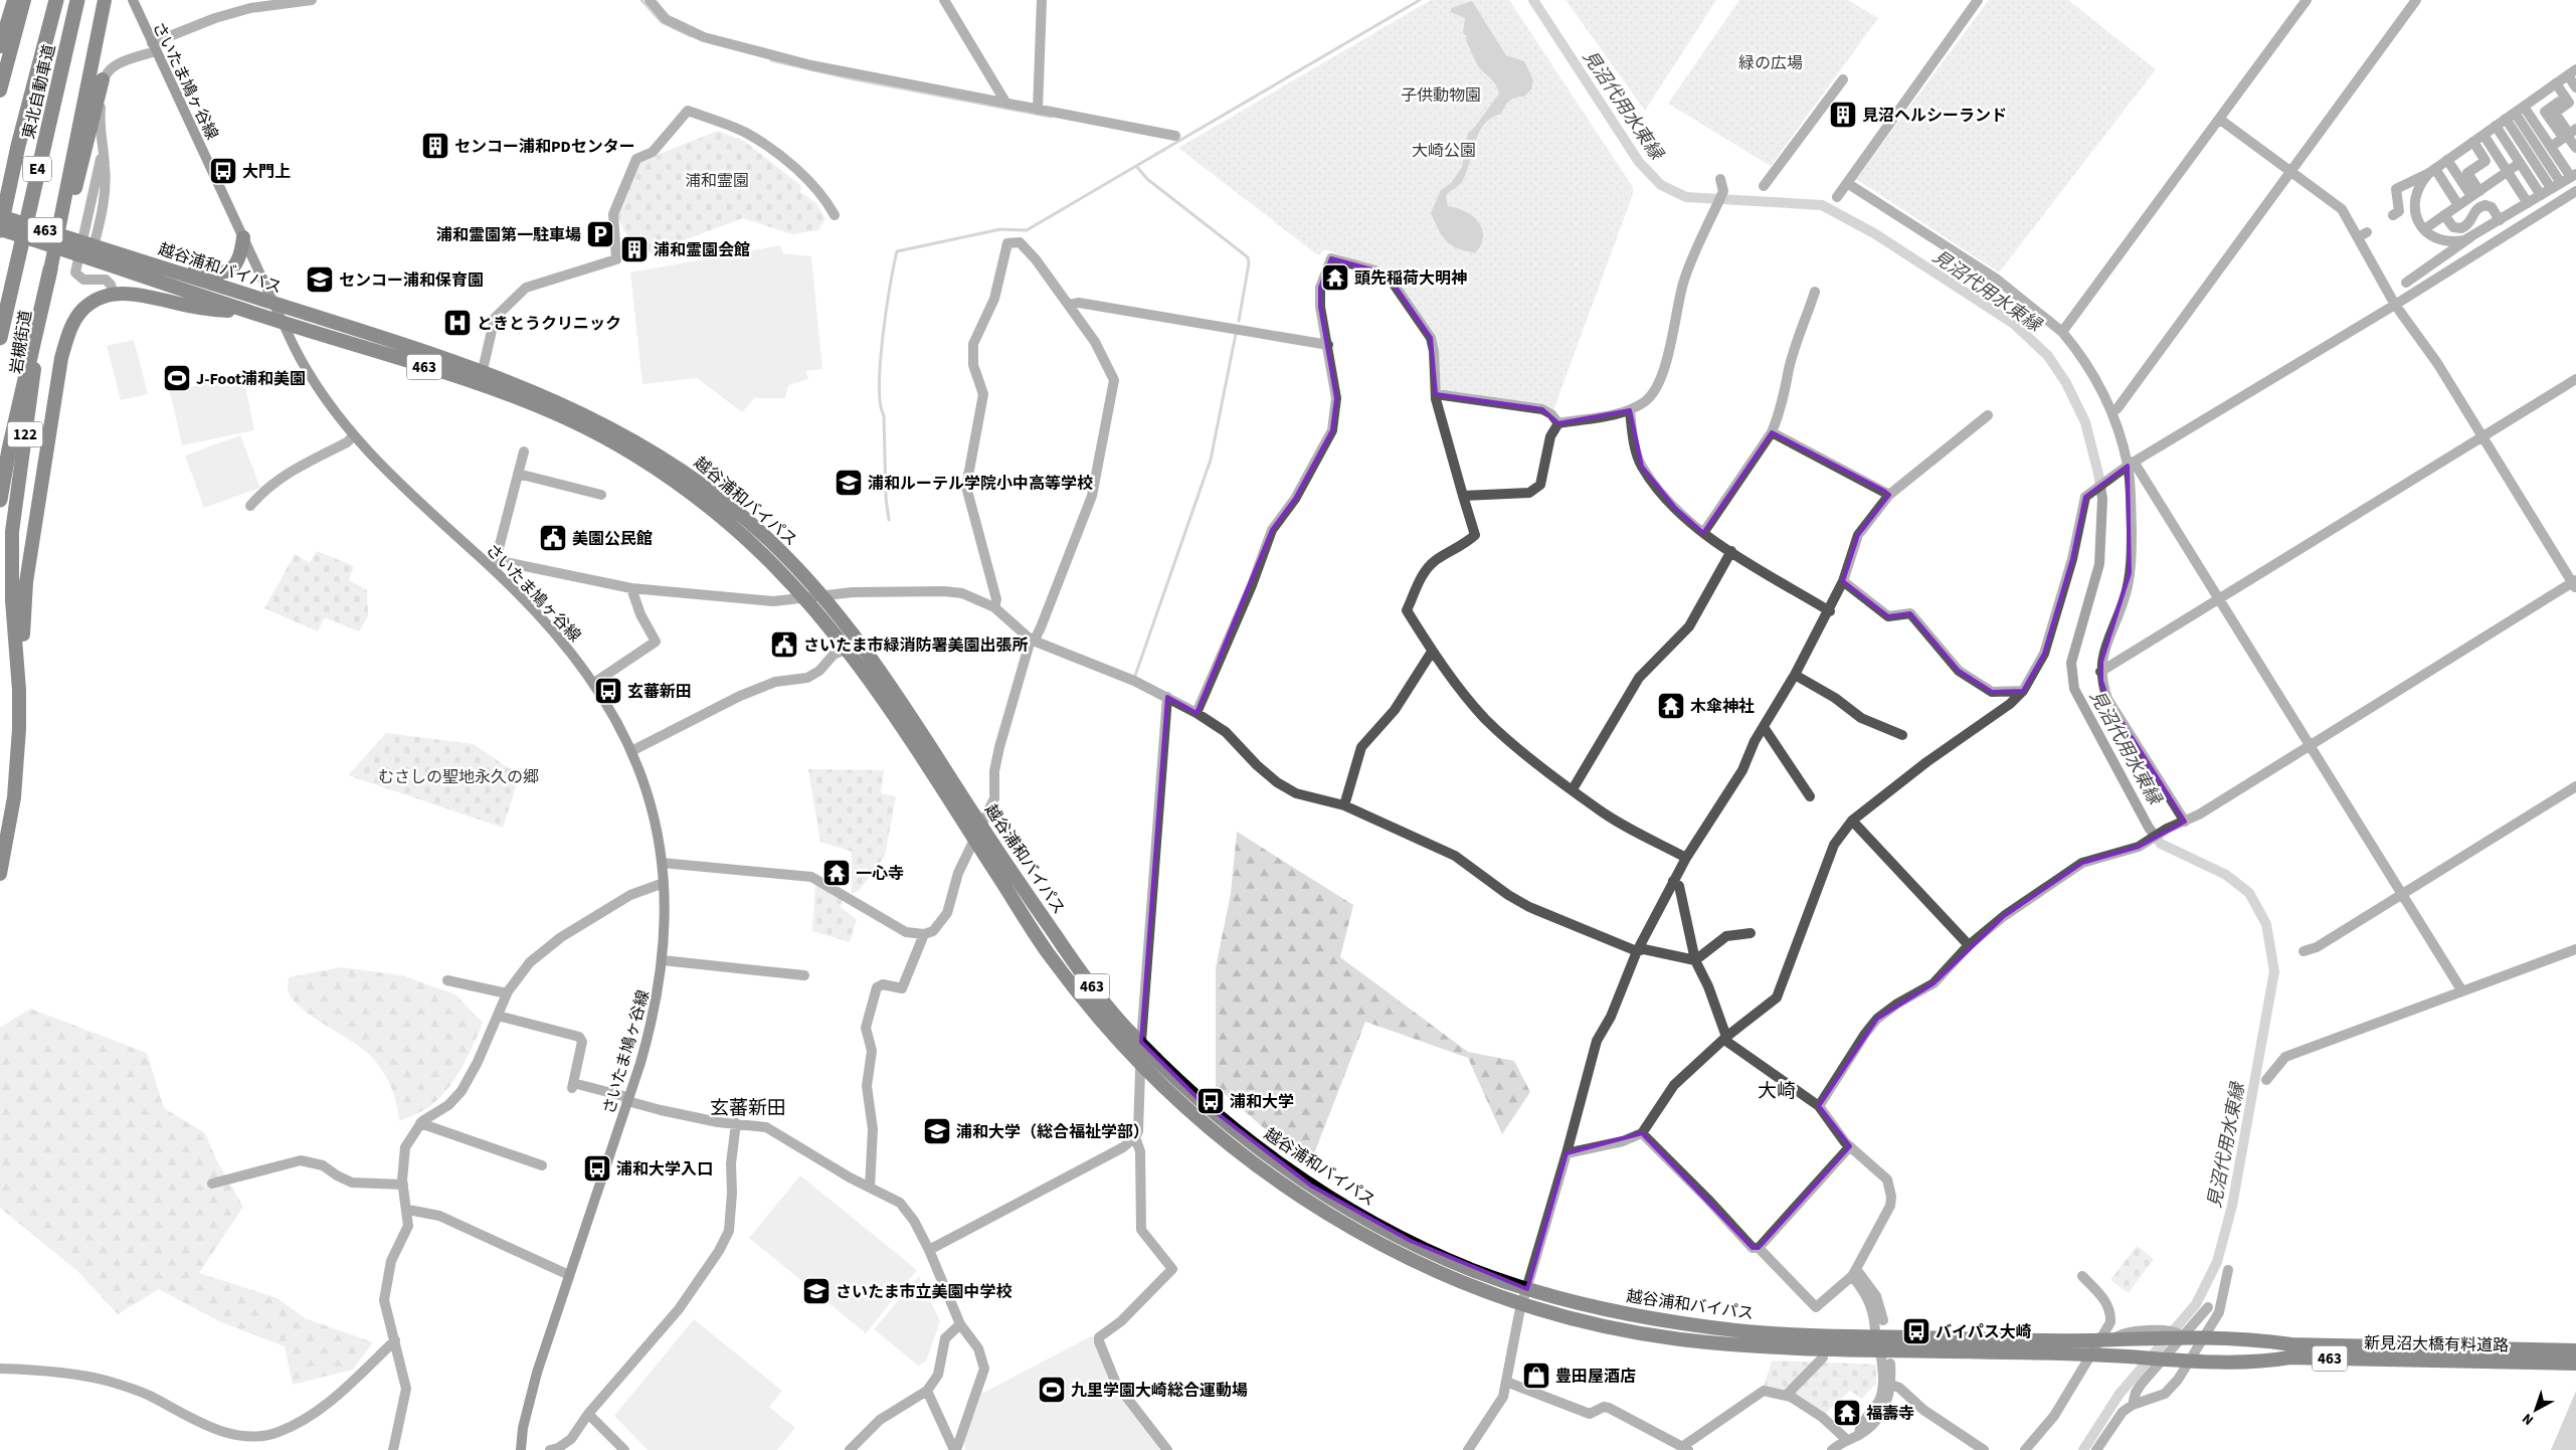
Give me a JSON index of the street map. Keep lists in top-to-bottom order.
{
  "streets": {
    "highway": [
      "東北自動車道",
      "E4",
      "463",
      "越谷浦和バイパス",
      "岩槻街道",
      "122",
      "新見沼大橋有料道路"
    ],
    "main road": ["さいたま鳩ヶ谷線"]
  },
  "crossings": [
    ["さいたま鳩ヶ谷線", "越谷浦和バイパス"],
    ["東北自動車道", "越谷浦和バイパス"],
    ["越谷浦和バイパス", "新見沼大橋有料道路"]
  ],
  "districts": ["大崎", "玄蕃新田"],
  "water": ["見沼代用水東縁"],
  "parks": [
    "緑の広場",
    "子供動物園",
    "大崎公園",
    "浦和霊園",
    "むさしの聖地永久の郷"
  ],
  "places": {
    "building": ["見沼ヘルシーランド", "センコー浦和PDセンター", "浦和霊園会館"],
    "bus stop": [
      "大門上",
      "玄蕃新田",
      "浦和大学",
      "浦和大学入口",
      "バイパス大崎"
    ],
    "parking": ["浦和霊園第一駐車場"],
    "temple": [
      "頭先稲荷大明神",
      "木傘神社",
      "一心寺",
      "福壽寺"
    ],
    "school or university": [
      "センコー浦和保育園",
      "浦和ルーテル学院小中高等学校",
      "浦和大学（総合福祉学部）",
      "さいたま市立美園中学校"
    ],
    "hospital": ["ときとうクリニック"],
    "sports": ["J-Foot浦和美園", "九里学園大崎総合運動場"],
    "public building": ["美園公民館", "さいたま市緑消防署美園出張所"],
    "shop": ["豊田屋酒店"]
  },
  "north": "bottom left"
}
